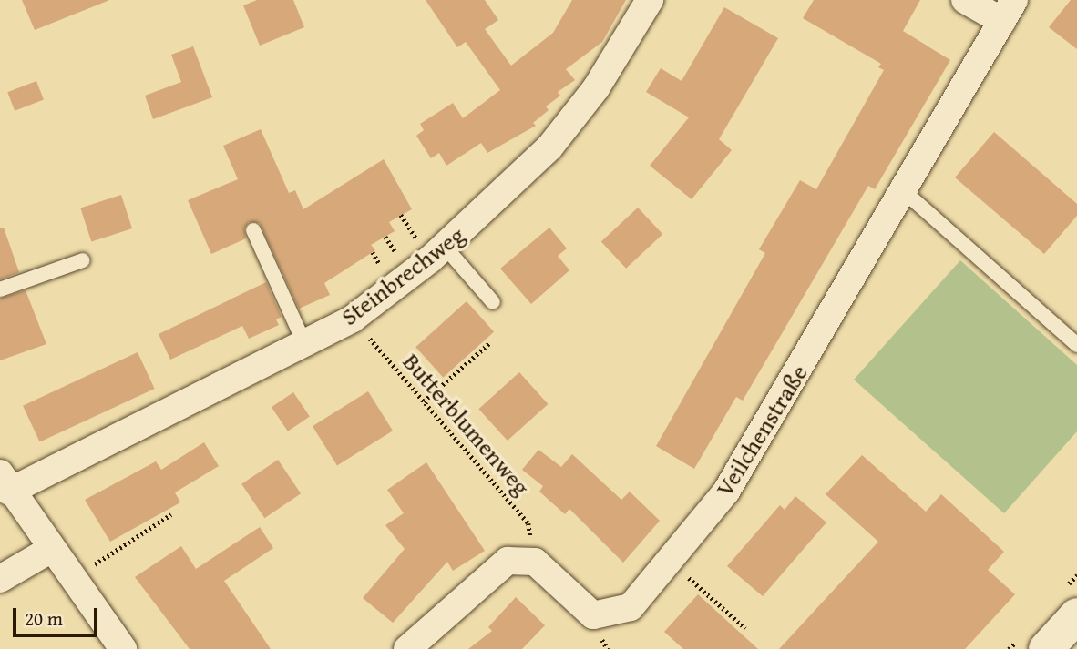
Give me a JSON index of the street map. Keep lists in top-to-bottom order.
{
  "streets": {
    "street": ["Steinbrechweg", "Veilchenstraße"],
    "path": ["Butterblumenweg"]
  },
  "crossings": [
    ["Steinbrechweg", "Butterblumenweg"],
    ["Butterblumenweg", "Veilchenstraße"]
  ],
  "scale_bar": "20 m"
}
